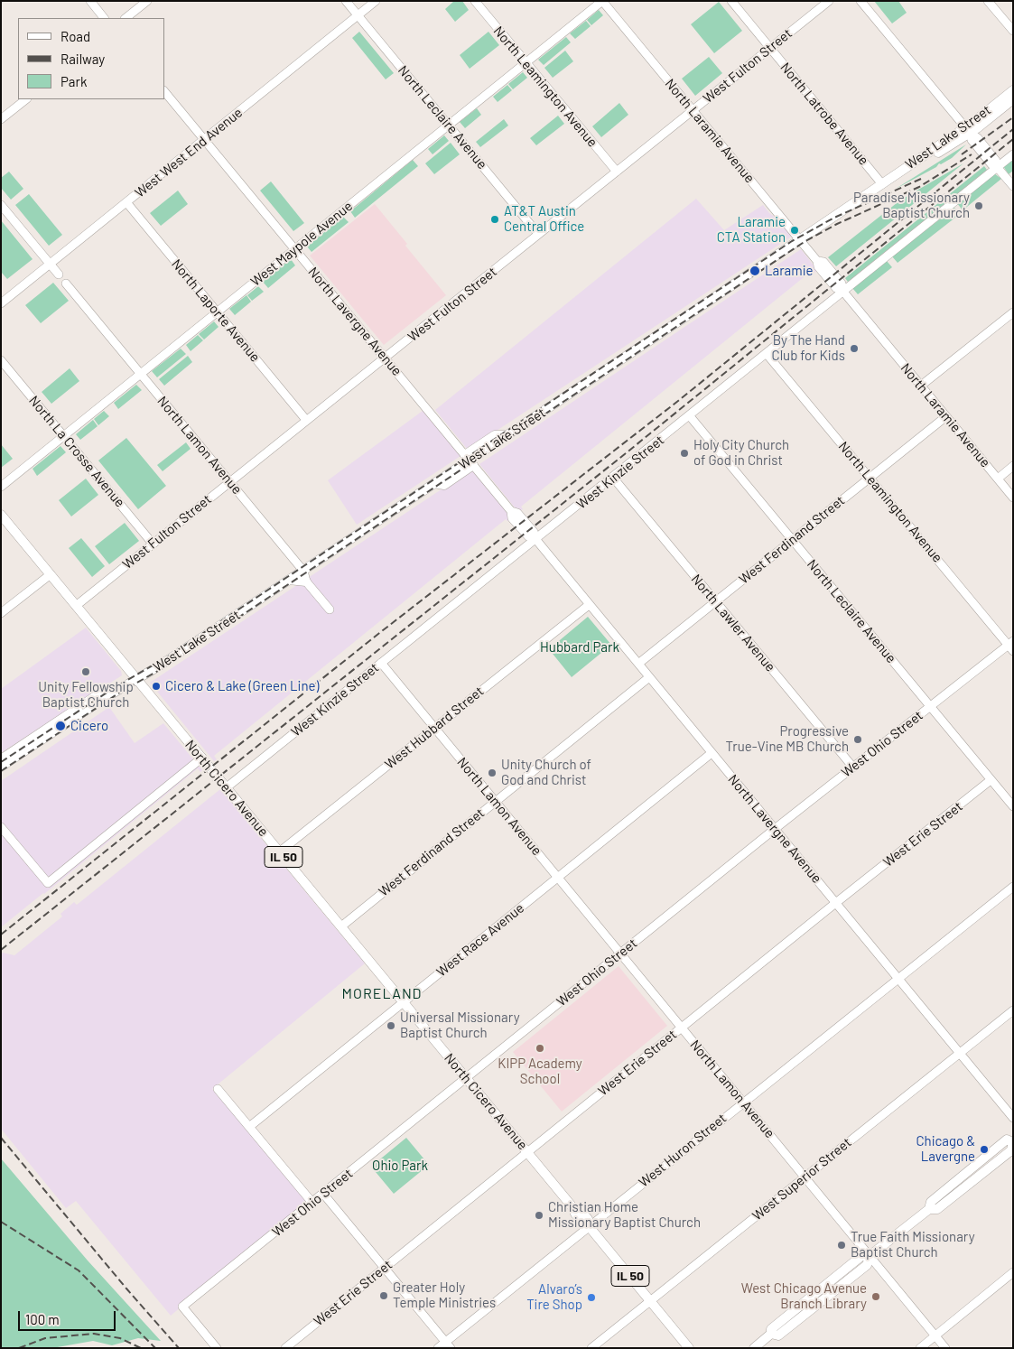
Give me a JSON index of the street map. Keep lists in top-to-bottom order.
{
  "streets": {
    "main road": ["West Lake Street", "North Cicero Avenue", "IL 50"],
    "street": [
      "West Fulton Street",
      "North Leamington Avenue",
      "North Latrobe Avenue",
      "North Leclaire Avenue",
      "North Laramie Avenue",
      "West West End Avenue",
      "West Maypole Avenue",
      "North Laporte Avenue",
      "North Lavergne Avenue",
      "North Lamon Avenue",
      "North La Crosse Avenue",
      "West Kinzie Street",
      "West Ferdinand Street",
      "North Lawler Avenue",
      "West Hubbard Street",
      "West Ohio Street",
      "West Erie Street",
      "West Race Avenue",
      "West Huron Street",
      "West Superior Street"
    ]
  },
  "crossings": [
    ["West Fulton Street", "North Leamington Avenue"],
    ["West Fulton Street", "North Latrobe Avenue"],
    ["West Fulton Street", "North Leclaire Avenue"],
    ["West Fulton Street", "North Laramie Avenue"],
    ["West Fulton Street", "North Laporte Avenue"],
    ["West Fulton Street", "North Lavergne Avenue"],
    ["West Fulton Street", "North Lamon Avenue"],
    ["West Fulton Street", "North La Crosse Avenue"],
    ["West Fulton Street", "North Cicero Avenue"],
    ["North Leamington Avenue", "West Maypole Avenue"],
    ["North Leamington Avenue", "West Kinzie Street"],
    ["North Leamington Avenue", "West Ferdinand Street"],
    ["North Leamington Avenue", "West Ohio Street"],
    ["North Latrobe Avenue", "West Lake Street"],
    ["North Leclaire Avenue", "West West End Avenue"],
    ["North Leclaire Avenue", "West Maypole Avenue"],
    ["North Leclaire Avenue", "West Kinzie Street"],
    ["North Leclaire Avenue", "West Ferdinand Street"],
    ["North Leclaire Avenue", "West Ohio Street"],
    ["North Leclaire Avenue", "West Erie Street"],
    ["North Laramie Avenue", "West Lake Street"],
    ["North Laramie Avenue", "West Maypole Avenue"],
    ["North Laramie Avenue", "West Kinzie Street"],
    ["North Laramie Avenue", "West Ferdinand Street"],
    ["West Lake Street", "North Lavergne Avenue"],
    ["West Lake Street", "North Lamon Avenue"],
    ["West Lake Street", "North Cicero Avenue"],
    ["West West End Avenue", "North Laporte Avenue"],
    ["West West End Avenue", "North Lavergne Avenue"],
    ["West Maypole Avenue", "North Laporte Avenue"],
    ["West Maypole Avenue", "North Lavergne Avenue"],
    ["West Maypole Avenue", "North Lamon Avenue"],
    ["West Maypole Avenue", "North La Crosse Avenue"],
    ["North Lavergne Avenue", "West Kinzie Street"],
    ["North Lavergne Avenue", "West Ferdinand Street"],
    ["North Lavergne Avenue", "West Hubbard Street"],
    ["North Lavergne Avenue", "West Ohio Street"],
    ["North Lavergne Avenue", "West Erie Street"],
    ["North Lavergne Avenue", "West Race Avenue"],
    ["North Lavergne Avenue", "West Huron Street"],
    ["North Lavergne Avenue", "West Superior Street"],
    ["North Lamon Avenue", "West Kinzie Street"],
    ["North Lamon Avenue", "West Ferdinand Street"],
    ["North Lamon Avenue", "West Hubbard Street"],
    ["North Lamon Avenue", "West Ohio Street"],
    ["North Lamon Avenue", "West Erie Street"],
    ["North Lamon Avenue", "West Race Avenue"],
    ["North Lamon Avenue", "West Huron Street"],
    ["North Lamon Avenue", "West Superior Street"],
    ["West Kinzie Street", "North Lawler Avenue"],
    ["West Kinzie Street", "North Cicero Avenue"],
    ["West Ferdinand Street", "North Lawler Avenue"],
    ["West Ferdinand Street", "North Cicero Avenue"],
    ["North Lawler Avenue", "West Ohio Street"],
    ["West Hubbard Street", "North Cicero Avenue"],
    ["West Ohio Street", "North Cicero Avenue"],
    ["North Cicero Avenue", "West Erie Street"],
    ["North Cicero Avenue", "West Race Avenue"],
    ["North Cicero Avenue", "West Huron Street"],
    ["North Cicero Avenue", "West Superior Street"]
  ],
  "districts": ["MORELAND"],
  "parks": ["Hubbard Park", "Ohio Park"],
  "places": [
    "Paradise Missionary Baptist Church",
    "AT&T Austin Central Office",
    "Laramie CTA Station",
    "Laramie",
    "By The Hand Club for Kids",
    "Holy City Church of God in Christ",
    "Unity Fellowship Baptist Church",
    "Cicero & Lake (Green Line)",
    "Cicero",
    "Progressive True-Vine MB Church",
    "Unity Church of God and Christ",
    "Universal Missionary Baptist Church",
    "KIPP Academy School",
    "Chicago & Lavergne",
    "Christian Home Missionary Baptist Church",
    "True Faith Missionary Baptist Church",
    "Greater Holy Temple Ministries",
    "West Chicago Avenue Branch Library",
    "Alvaro’s Tire Shop"
  ],
  "legend": ["Road", "Railway", "Park"],
  "scale_bar": "100 m"
}
